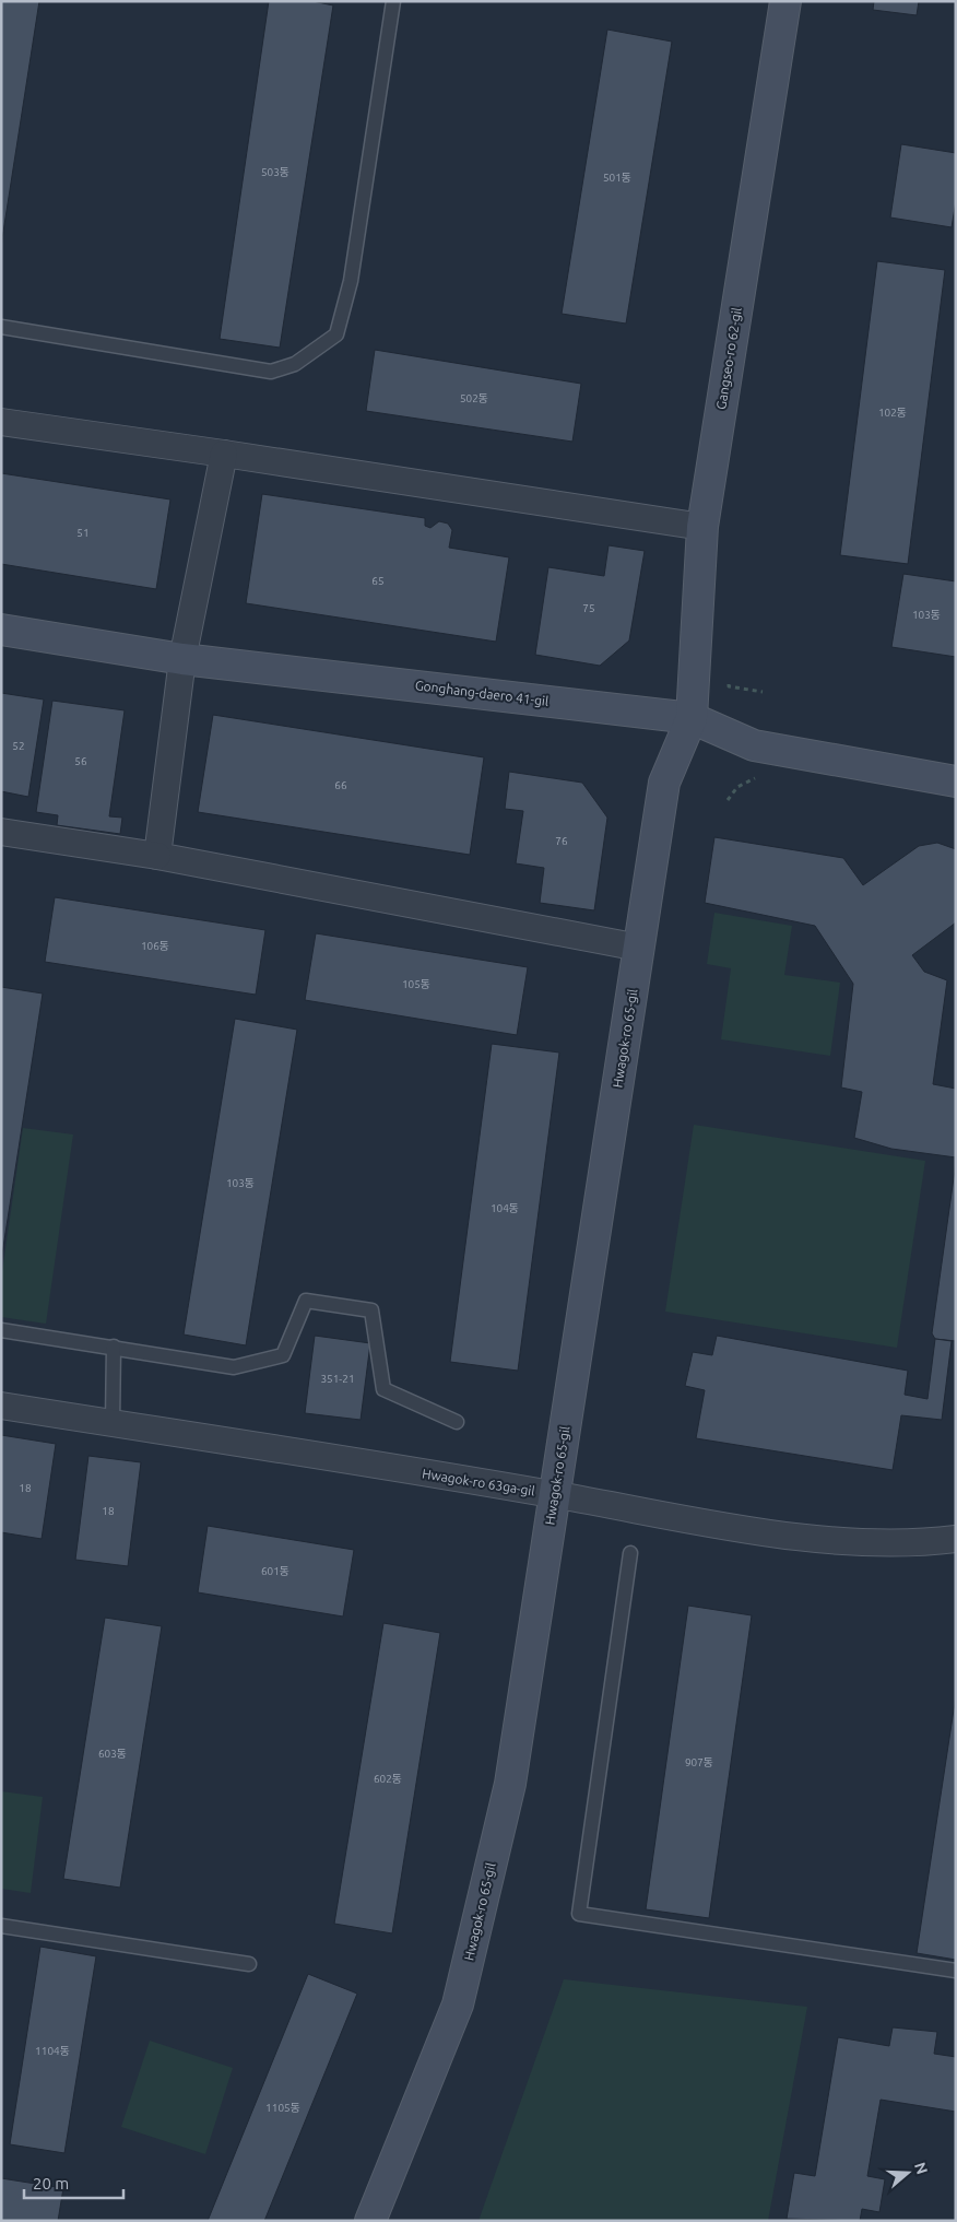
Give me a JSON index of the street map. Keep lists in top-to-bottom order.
{
  "streets": {
    "street": [
      "Gangseo-ro 62-gil",
      "Gonghang-daero 41-gil",
      "Hwagok-ro 65-gil",
      "Hwagok-ro 63ga-gil"
    ]
  },
  "crossings": [
    ["Gangseo-ro 62-gil", "Gonghang-daero 41-gil"],
    ["Gangseo-ro 62-gil", "Hwagok-ro 65-gil"],
    ["Gonghang-daero 41-gil", "Hwagok-ro 65-gil"],
    ["Hwagok-ro 65-gil", "Hwagok-ro 63ga-gil"]
  ],
  "house_numbers": [
    "503동",
    "501동",
    "502동",
    "102동",
    "51",
    "65",
    "75",
    "103동",
    "52",
    "56",
    "66",
    "76",
    "106동",
    "105동",
    "103동",
    "104동",
    "351-21",
    "18",
    "18",
    "601동",
    "603동",
    "907동",
    "602동",
    "1104동",
    "1105동"
  ],
  "scale_bar": "20 m",
  "north": "right"
}
